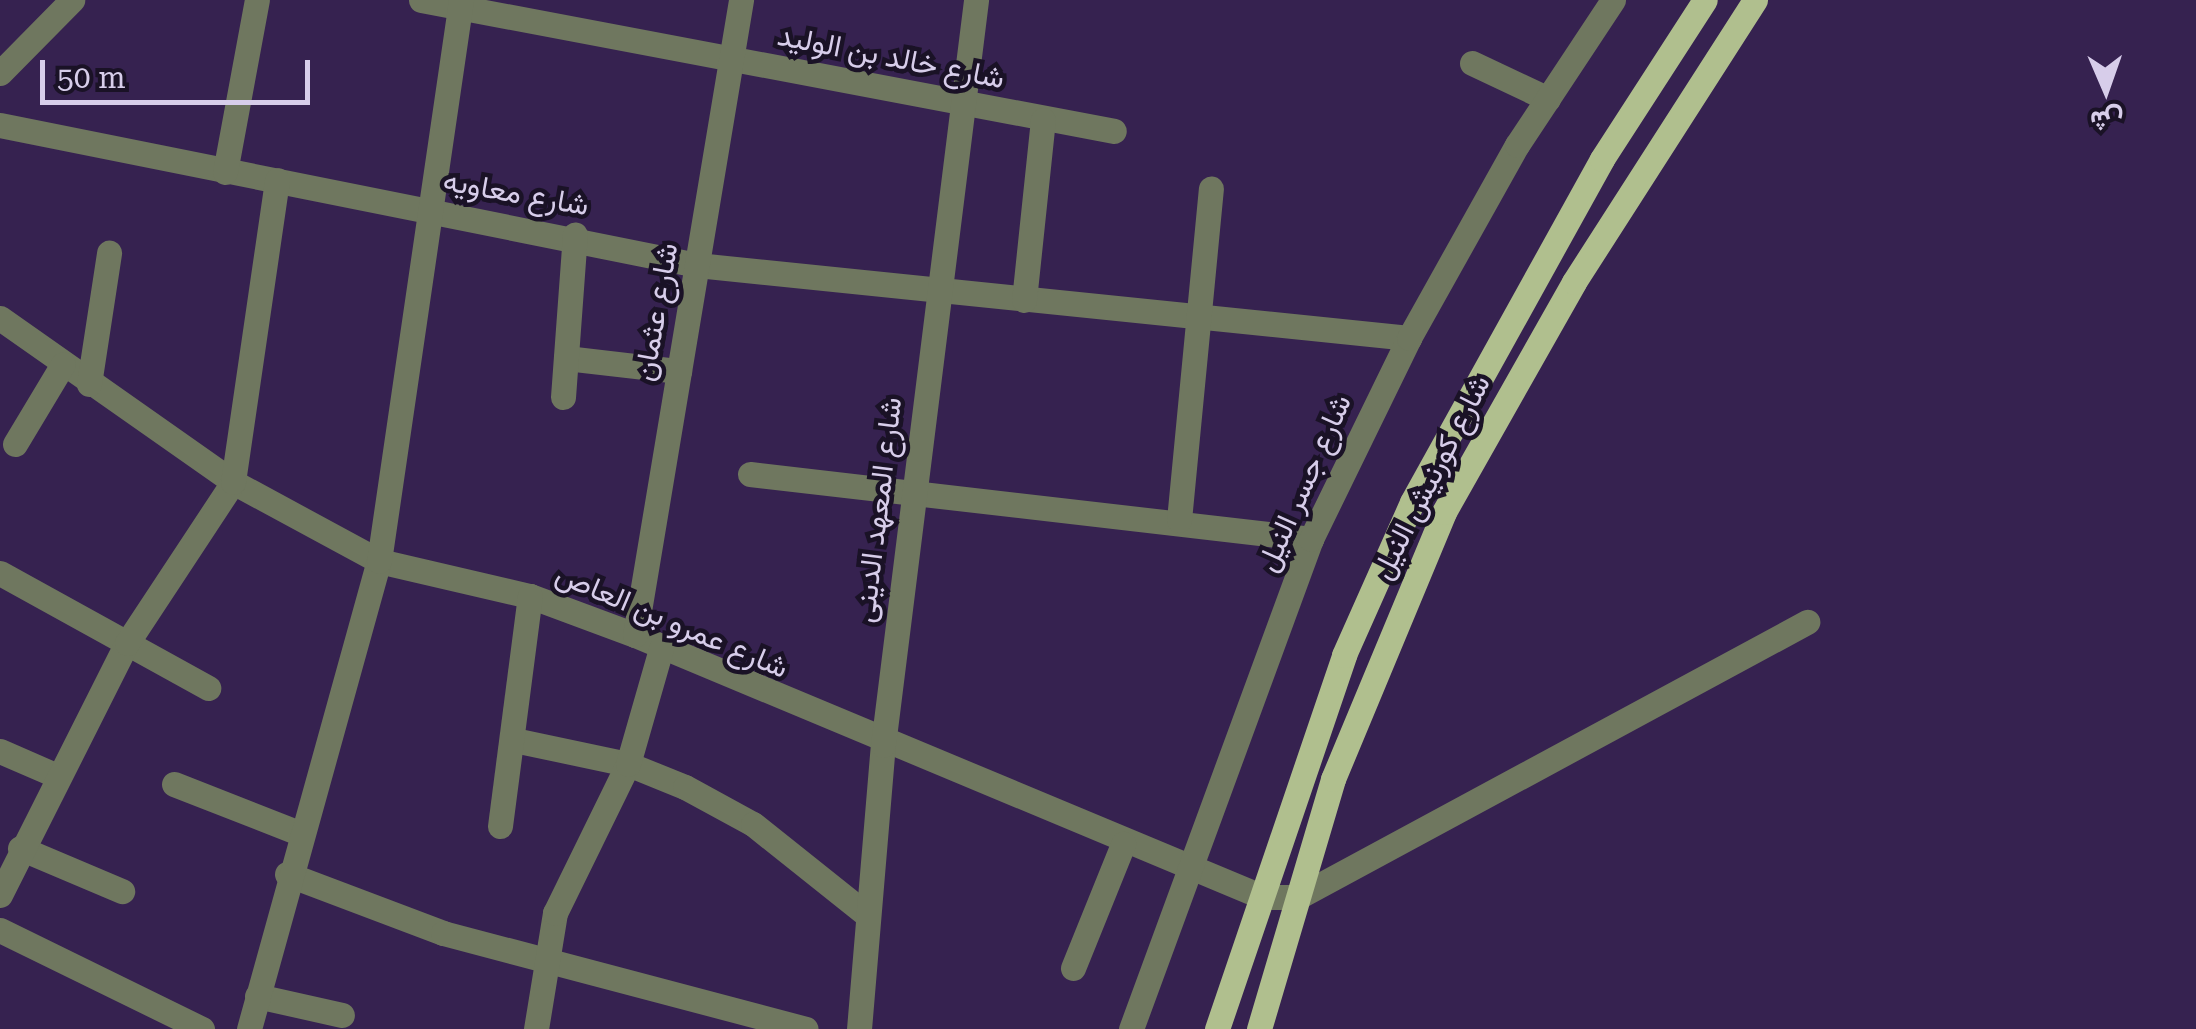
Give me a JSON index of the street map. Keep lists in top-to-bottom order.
{
  "streets": {
    "main road": ["شارع كورنيش النيل"],
    "street": [
      "شارع خالد بن الوليد",
      "شارع معاويه",
      "شارع عثمان",
      "شارع جسر النيل",
      "شارع المعهد الدينى",
      "شارع عمرو بن العاص"
    ]
  },
  "crossings": [
    ["شارع خالد بن الوليد", "شارع عثمان"],
    ["شارع خالد بن الوليد", "شارع المعهد الدينى"],
    ["شارع معاويه", "شارع عثمان"],
    ["شارع معاويه", "شارع جسر النيل"],
    ["شارع معاويه", "شارع المعهد الدينى"],
    ["شارع عثمان", "شارع عمرو بن العاص"],
    ["شارع كورنيش النيل", "شارع عمرو بن العاص"],
    ["شارع جسر النيل", "شارع عمرو بن العاص"],
    ["شارع المعهد الدينى", "شارع عمرو بن العاص"]
  ],
  "scale_bar": "50 m",
  "north": "bottom"
}
